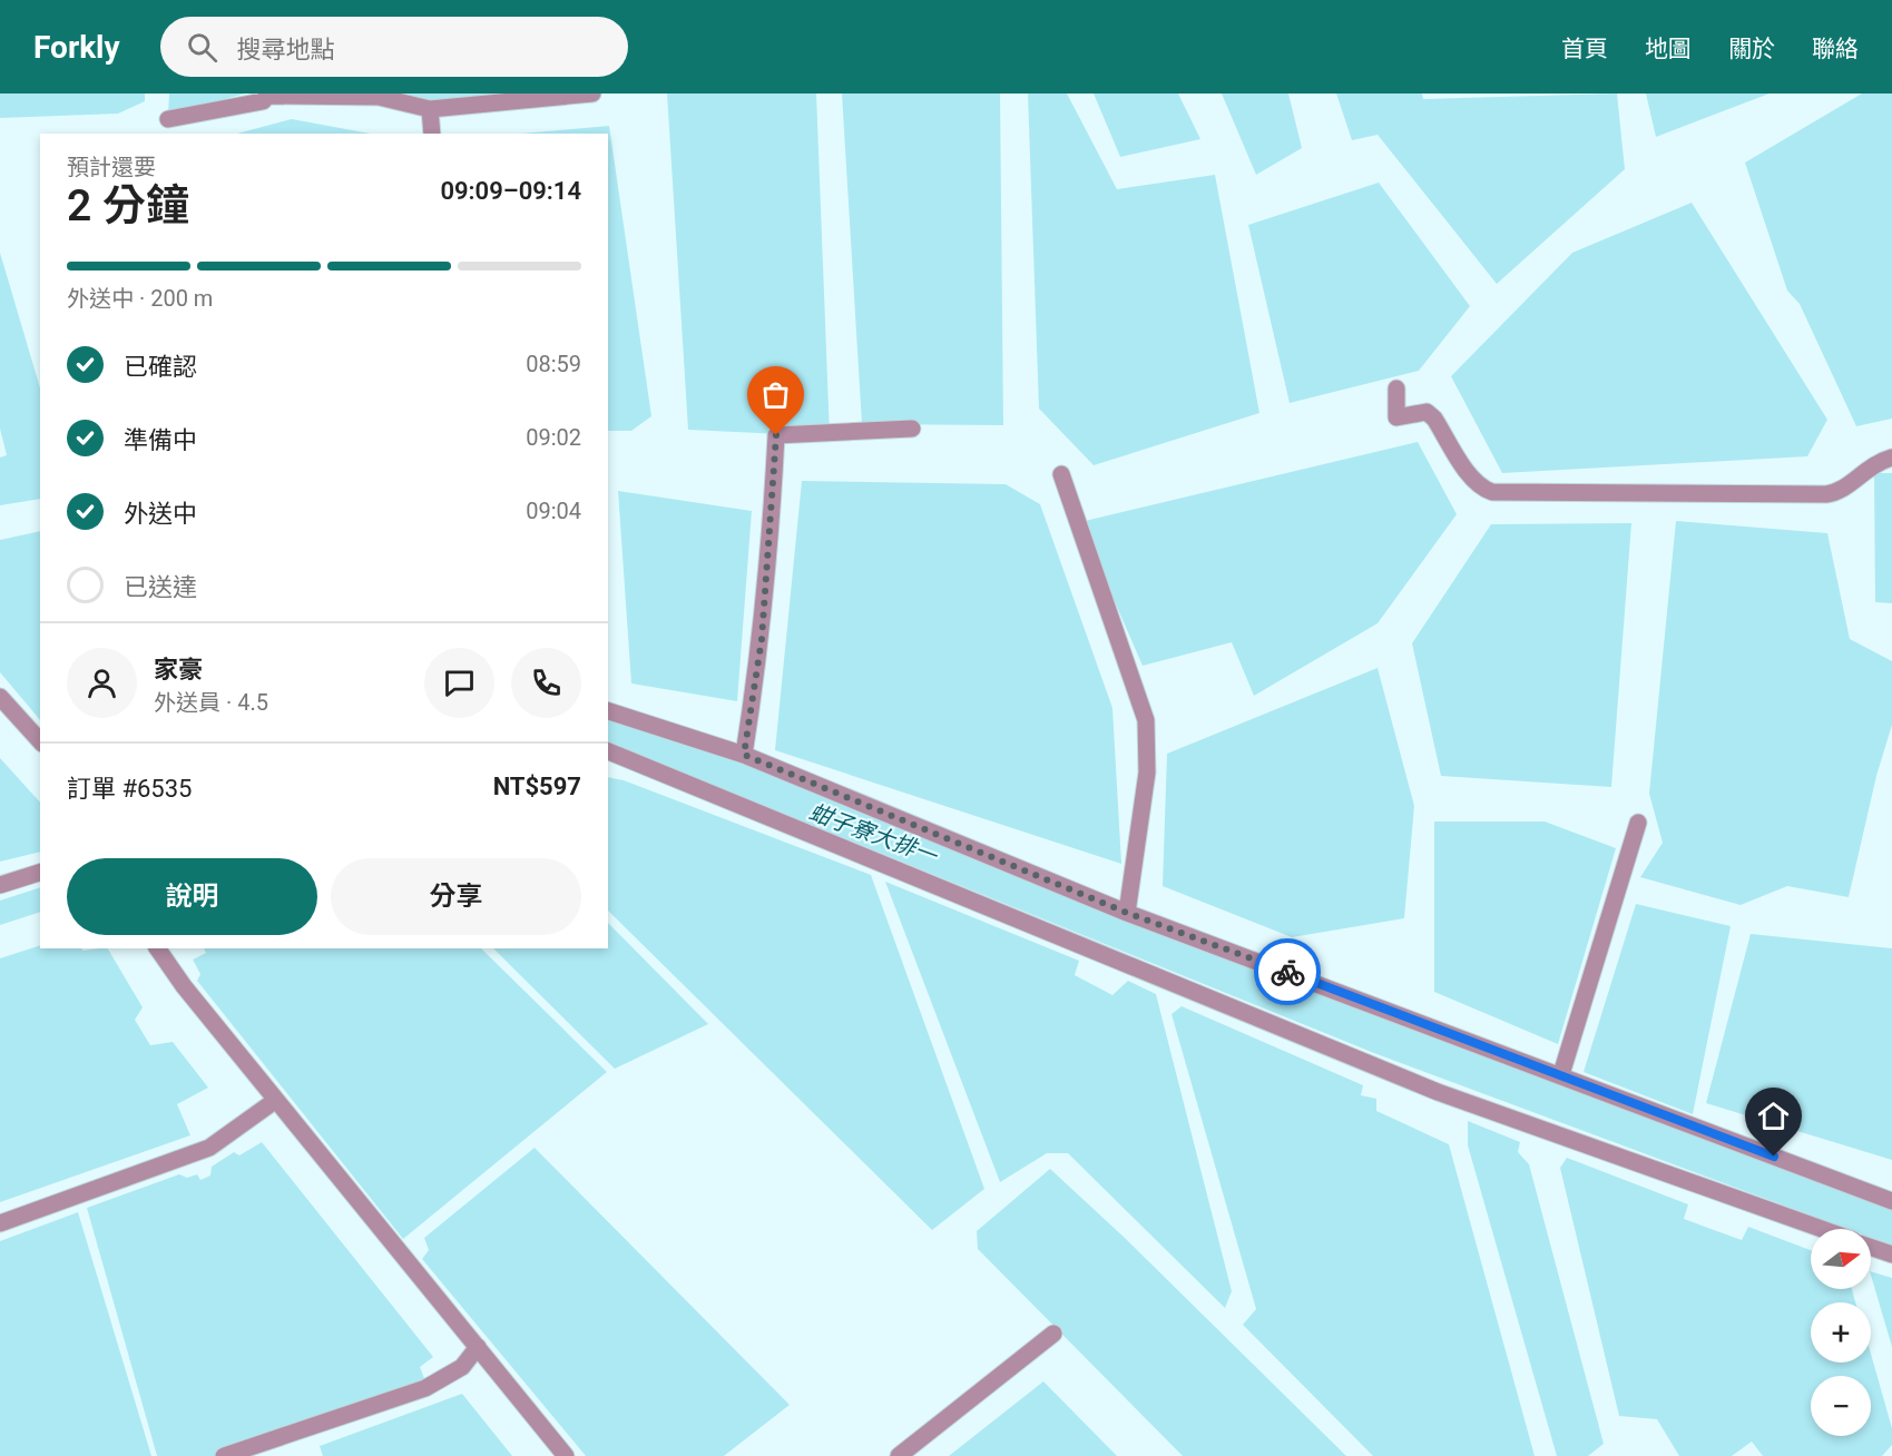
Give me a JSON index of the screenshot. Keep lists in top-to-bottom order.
{
  "water": ["蚶子寮大排一"],
  "north": "right",
  "page": {
    "header": "Forkly",
    "search": "搜尋地點",
    "nav": [
      "首頁",
      "地圖",
      "關於",
      "聯絡"
    ],
    "heading": ["2 分鐘", "預計還要", "09:09–09:14"],
    "panel": [
      "家豪",
      "外送員 · 4.5",
      "訂單 #6535",
      "NT$597"
    ],
    "bar": "外送中 · 200 m",
    "list": [
      ["已確認", "08:59"],
      ["準備中", "09:02"],
      ["外送中", "09:04"],
      "已送達"
    ],
    "buttons": ["說明", "分享"],
    "map_buttons": ["+", "−"]
  }
}
